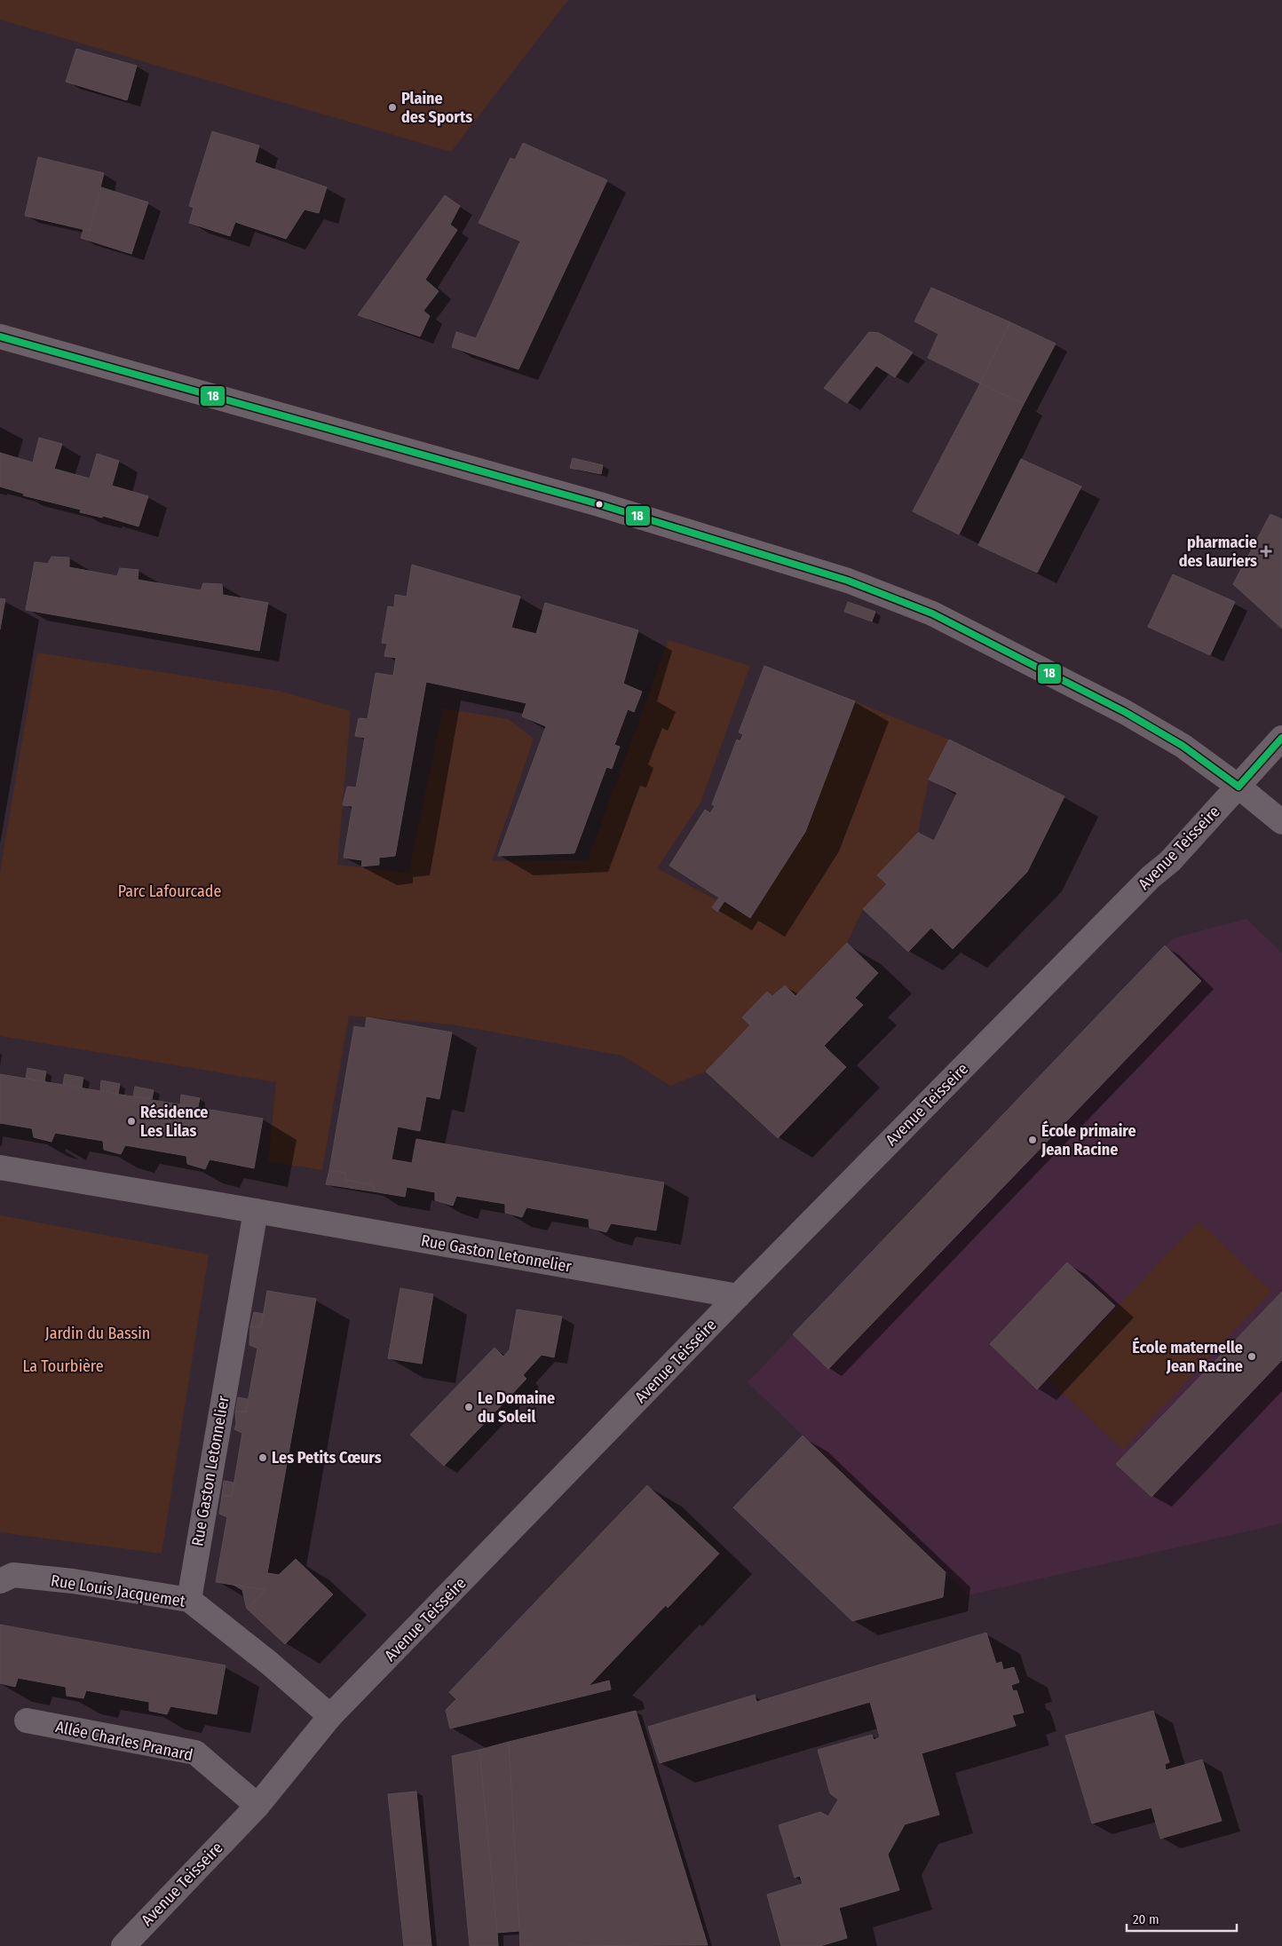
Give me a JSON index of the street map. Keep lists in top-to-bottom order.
{
  "streets": {
    "street": [
      "Avenue Teisseire",
      "Rue Gaston Letonnelier",
      "Rue Louis Jacquemet",
      "Allée Charles Pranard"
    ]
  },
  "crossings": [
    ["Avenue Teisseire", "Rue Gaston Letonnelier"],
    ["Avenue Teisseire", "Rue Louis Jacquemet"],
    ["Avenue Teisseire", "Allée Charles Pranard"],
    ["Rue Gaston Letonnelier", "Rue Louis Jacquemet"]
  ],
  "parks": ["Parc Lafourcade", "Jardin du Bassin", "La Tourbière"],
  "places": {
    "other": [
      "Plaine des Sports",
      "Résidence Les Lilas",
      "École primaire Jean Racine",
      "École maternelle Jean Racine",
      "Le Domaine du Soleil",
      "Les Petits Cœurs"
    ],
    "health": ["pharmacie des lauriers"]
  },
  "lines": ["transit line 18"],
  "scale_bar": "20 m"
}
